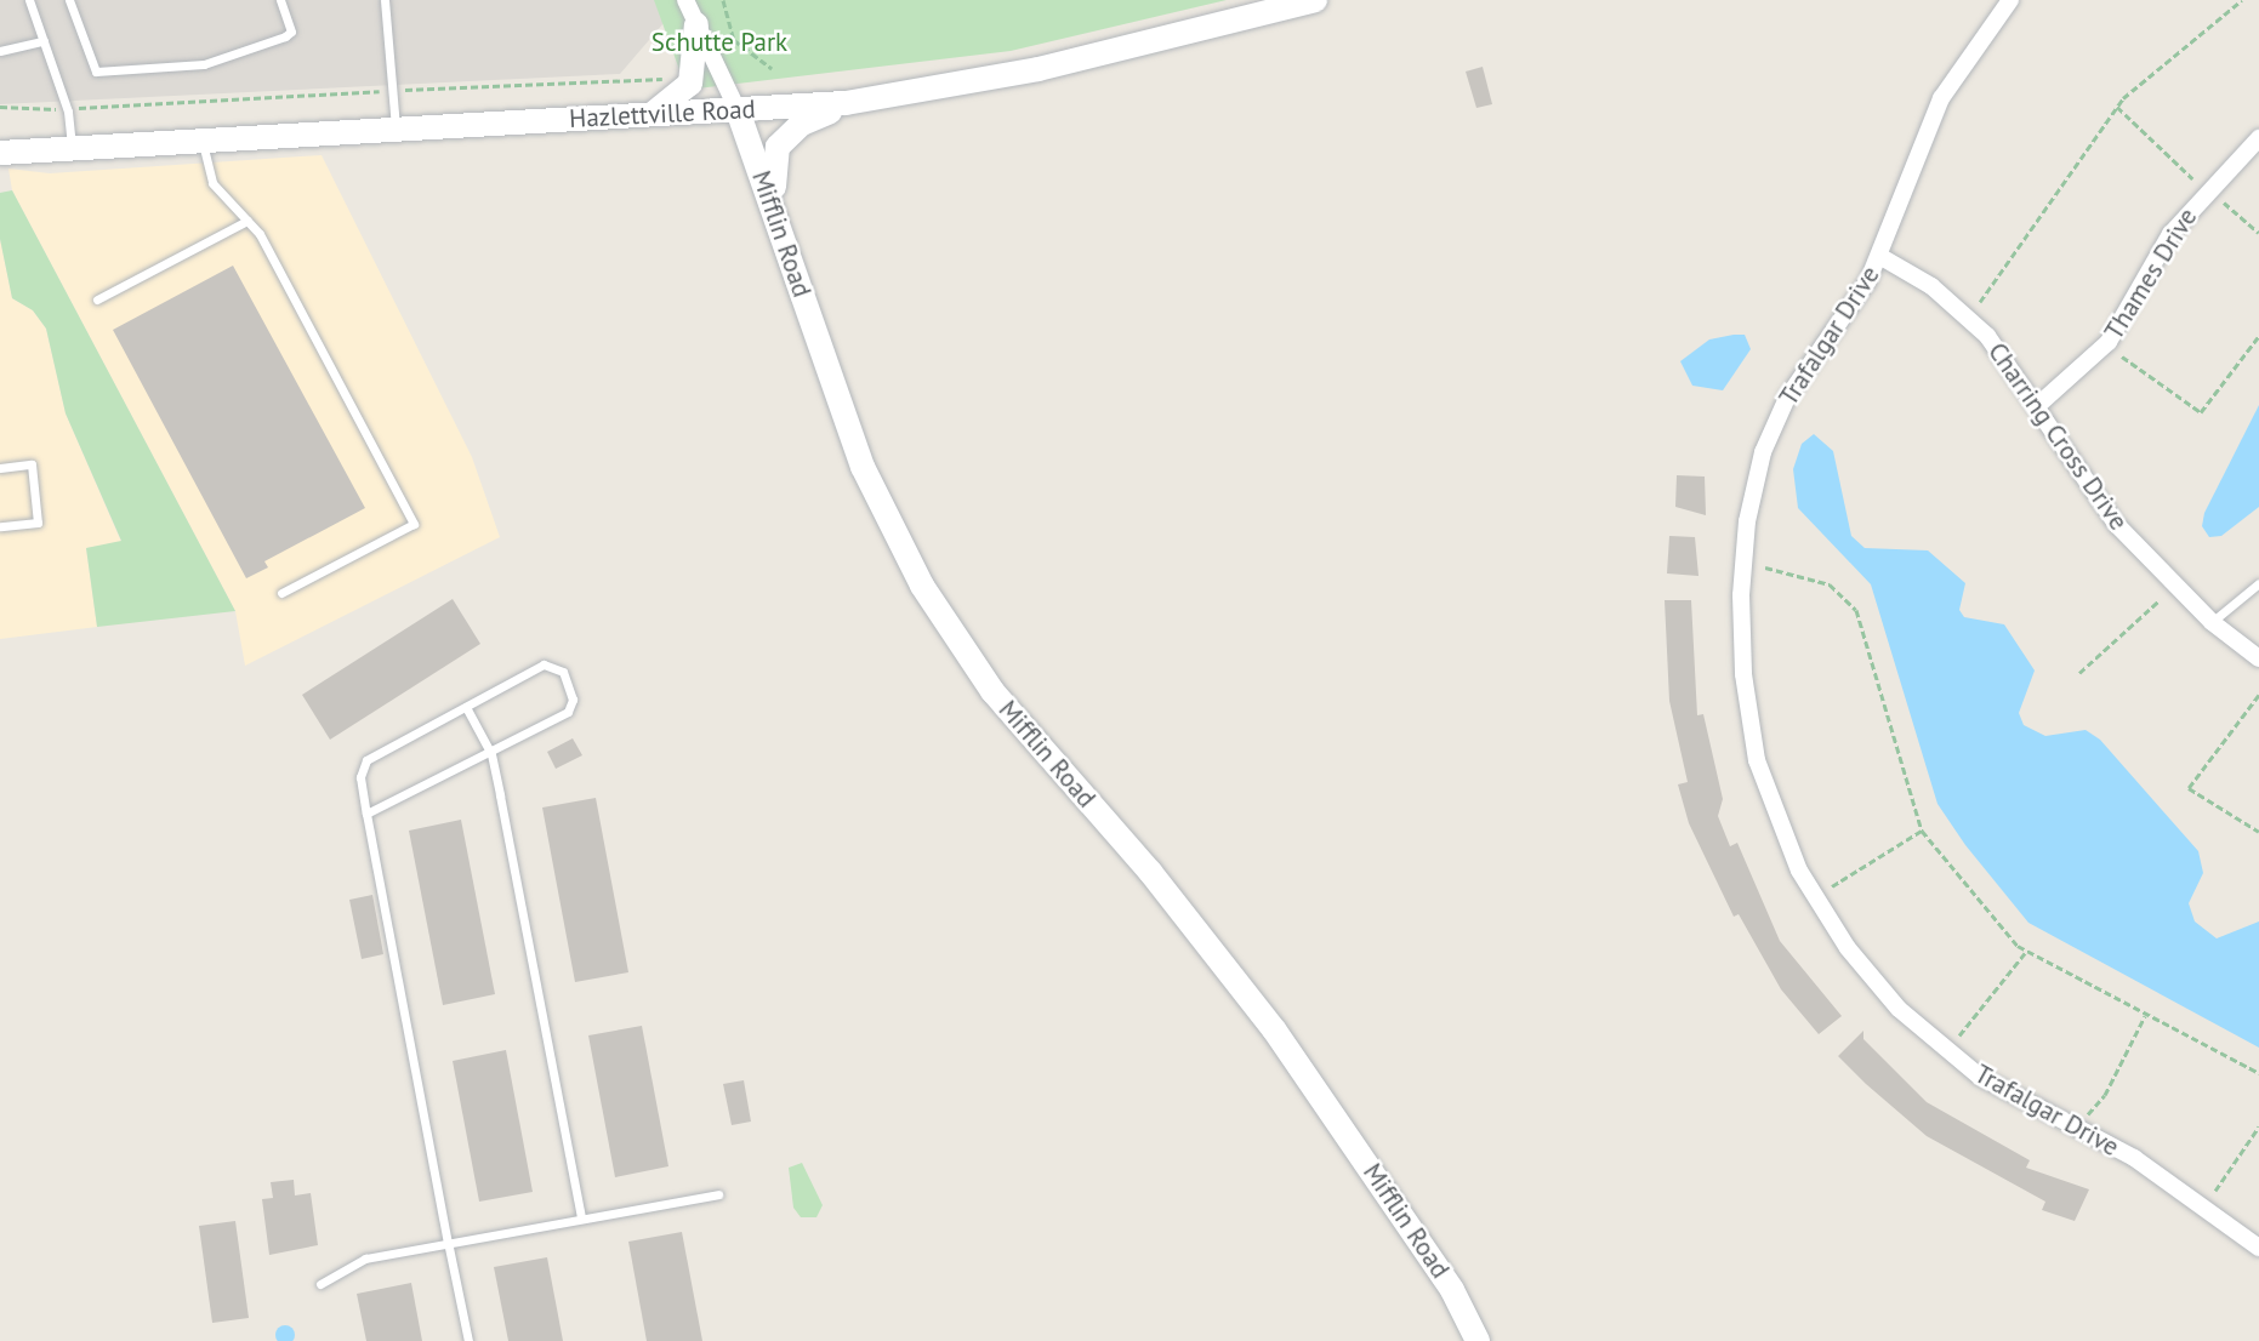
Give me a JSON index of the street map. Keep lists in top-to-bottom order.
{
  "streets": {
    "main road": ["Hazlettville Road", "Mifflin Road"],
    "street": ["Thames Drive", "Trafalgar Drive", "Charring Cross Drive"]
  },
  "crossings": [
    ["Hazlettville Road", "Mifflin Road"],
    ["Thames Drive", "Charring Cross Drive"],
    ["Trafalgar Drive", "Charring Cross Drive"]
  ],
  "parks": ["Schutte Park"]
}
